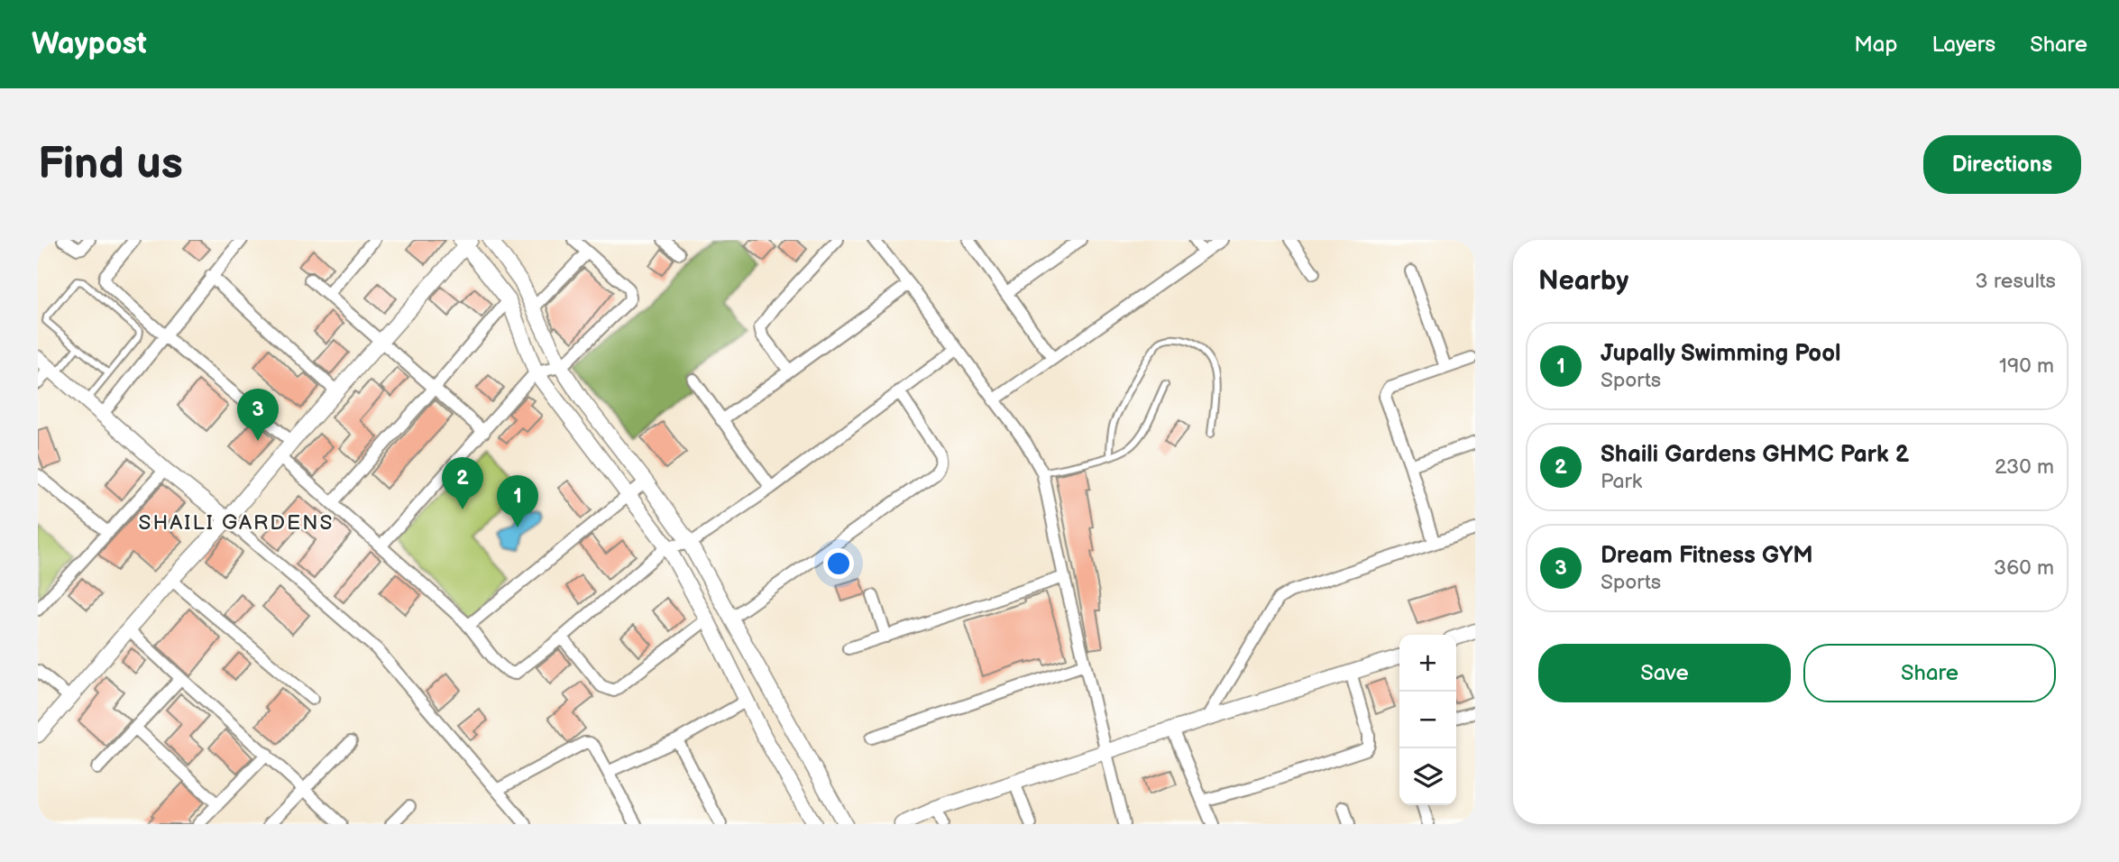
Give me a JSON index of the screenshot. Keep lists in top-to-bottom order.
{
  "districts": ["SHAILI GARDENS"],
  "page": {
    "header": "Waypost",
    "nav": ["Map", "Layers", "Share"],
    "buttons": [
      "Directions",
      ["Save", "Share"]
    ],
    "title": "Find us",
    "heading": ["Nearby", "3 results"],
    "list": [
      {
        "mark": "1",
        "name": "Jupally Swimming Pool",
        "note": "Sports",
        "value": "190 m"
      },
      {
        "mark": "2",
        "name": "Shaili Gardens GHMC Park 2",
        "note": "Park",
        "value": "230 m"
      },
      {
        "mark": "3",
        "name": "Dream Fitness GYM",
        "note": "Sports",
        "value": "360 m"
      }
    ],
    "pins": ["3", "2", "1"],
    "map_buttons": ["+", "−"]
  }
}
